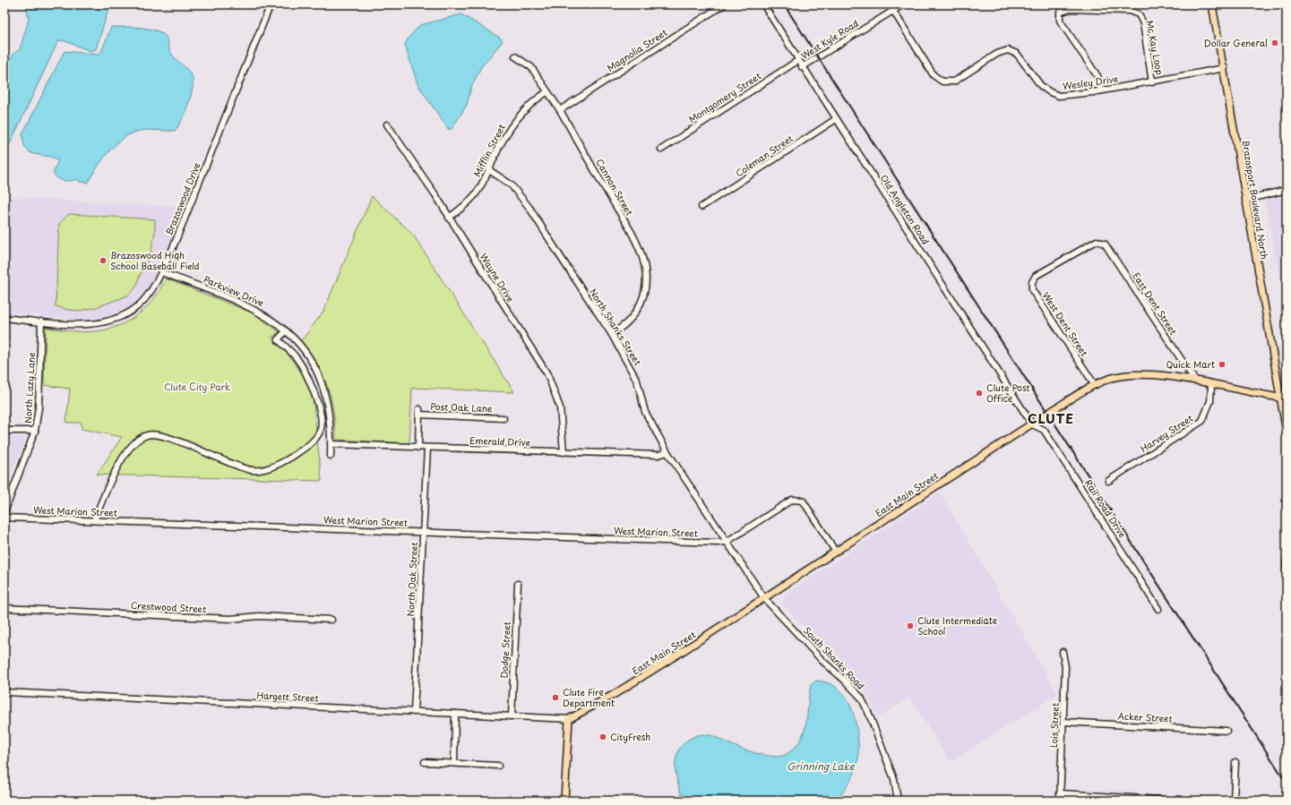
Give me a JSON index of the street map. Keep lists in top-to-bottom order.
{
  "streets": {
    "main road": ["Brazosport Boulevard North", "East Main Street"],
    "street": [
      "West Kyle Road",
      "Mc Kay Loop",
      "Magnolia Street",
      "Wesley Drive",
      "Montgomery Street",
      "Mifflin Street",
      "Coleman Street",
      "Cannon Street",
      "Brazoswood Drive",
      "Old Angleton Road",
      "Wayne Drive",
      "Parkview Drive",
      "East Dent Street",
      "West Dent Street",
      "North Shanks Street",
      "North Lazy Lane",
      "Post Oak Lane",
      "Harvey Street",
      "Emerald Drive",
      "Rail Road Drive",
      "West Marion Street",
      "North Oak Street",
      "Crestwood Street",
      "Dodge Street",
      "South Shanks Road",
      "Hargett Street",
      "Acker Street",
      "Lois Street"
    ]
  },
  "crossings": [
    ["West Kyle Road", "Wesley Drive"],
    ["West Kyle Road", "Old Angleton Road"],
    ["Mc Kay Loop", "Wesley Drive"],
    ["Magnolia Street", "Cannon Street"],
    ["Wesley Drive", "Brazosport Boulevard North"],
    ["Montgomery Street", "Old Angleton Road"],
    ["Mifflin Street", "Cannon Street"],
    ["Mifflin Street", "Wayne Drive"],
    ["Mifflin Street", "North Shanks Street"],
    ["Coleman Street", "Old Angleton Road"],
    ["Cannon Street", "North Shanks Street"],
    ["Brazoswood Drive", "Parkview Drive"],
    ["Brazoswood Drive", "North Lazy Lane"],
    ["Brazosport Boulevard North", "East Main Street"],
    ["Old Angleton Road", "East Main Street"],
    ["Old Angleton Road", "Rail Road Drive"],
    ["Wayne Drive", "Emerald Drive"],
    ["Parkview Drive", "Emerald Drive"],
    ["East Dent Street", "West Dent Street"],
    ["East Dent Street", "East Main Street"],
    ["West Dent Street", "East Main Street"],
    ["North Shanks Street", "Emerald Drive"],
    ["North Shanks Street", "East Main Street"],
    ["North Shanks Street", "West Marion Street"],
    ["North Shanks Street", "South Shanks Road"],
    ["Post Oak Lane", "Emerald Drive"],
    ["Harvey Street", "East Main Street"],
    ["Emerald Drive", "North Oak Street"],
    ["East Main Street", "Rail Road Drive"],
    ["East Main Street", "South Shanks Road"],
    ["East Main Street", "Hargett Street"],
    ["West Marion Street", "North Oak Street"],
    ["North Oak Street", "Hargett Street"],
    ["Dodge Street", "Hargett Street"],
    ["Acker Street", "Lois Street"]
  ],
  "districts": ["CLUTE"],
  "water": ["Grinning Lake"],
  "parks": ["Clute City Park"],
  "places": [
    "Dollar General",
    "Brazoswood High School Baseball Field",
    "Quick Mart",
    "Clute Post Office",
    "Clute Intermediate School",
    "Clute Fire Department",
    "CityFresh"
  ]
}
